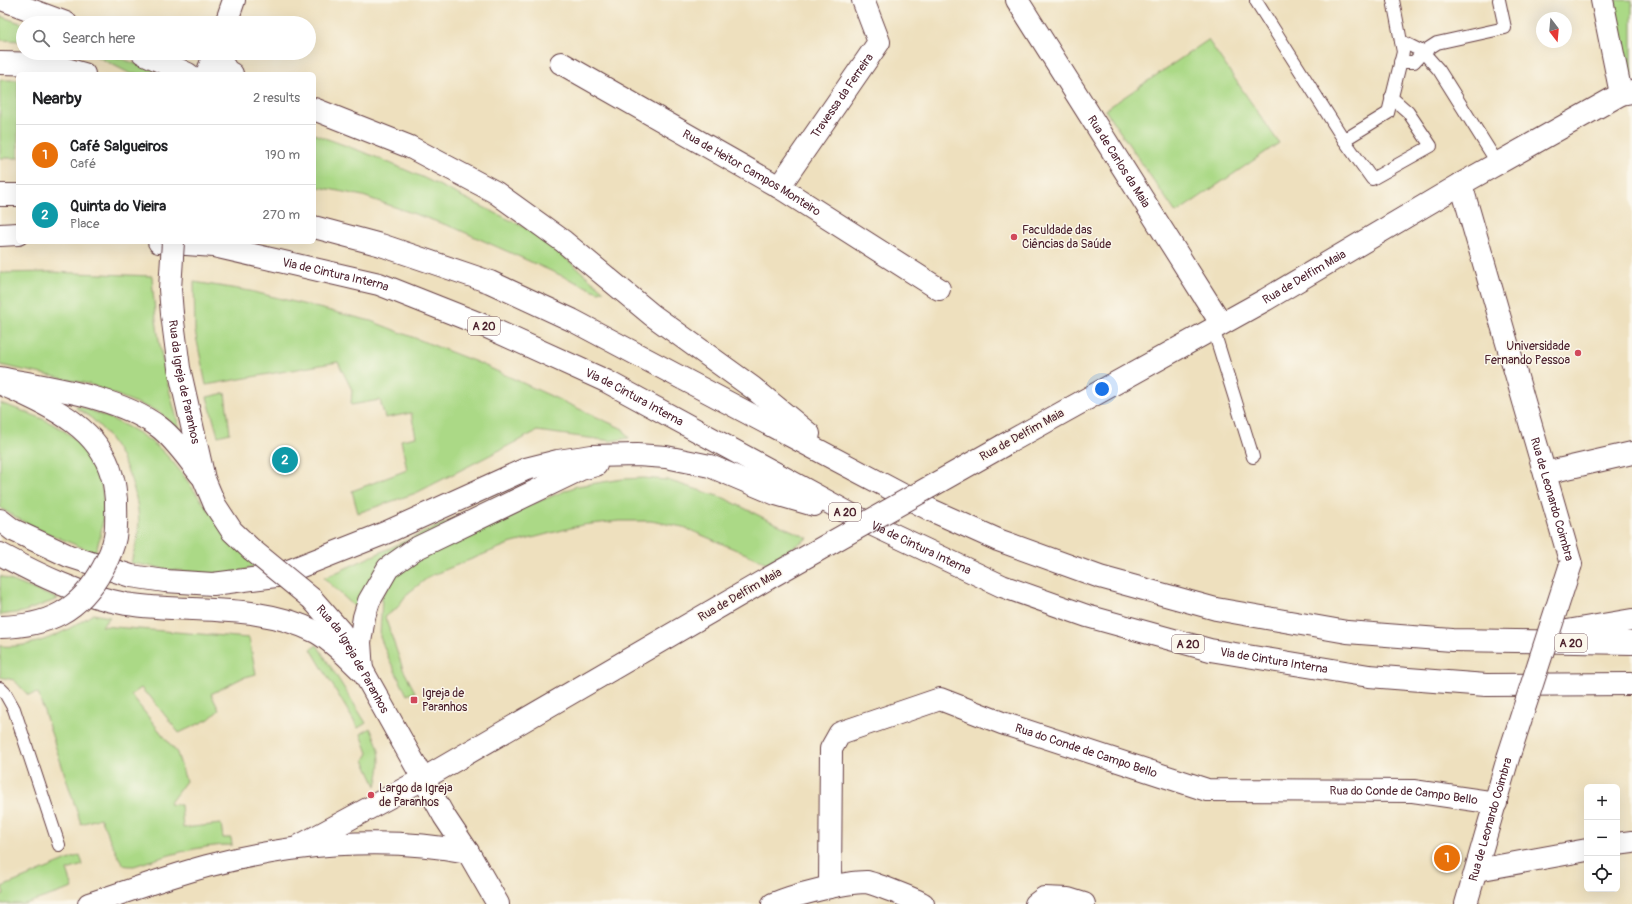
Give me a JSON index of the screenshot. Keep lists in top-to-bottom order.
{
  "streets": {
    "main road": [
      "Travessa da Ferreira",
      "Rua de Carlos da Maia",
      "Rua de Heitor Campos Monteiro",
      "Via de Cintura Interna",
      "Rua de Delfim Maia",
      "A 20",
      "Rua da Igreja de Paranhos",
      "Rua de Leonardo Coimbra",
      "Rua do Conde de Campo Bello"
    ]
  },
  "crossings": [
    ["Travessa da Ferreira", "Rua de Heitor Campos Monteiro"],
    ["Rua de Carlos da Maia", "Rua de Delfim Maia"],
    ["Rua de Delfim Maia", "Rua da Igreja de Paranhos"],
    ["Rua de Delfim Maia", "Rua de Leonardo Coimbra"],
    ["Rua de Leonardo Coimbra", "Rua do Conde de Campo Bello"]
  ],
  "places": {
    "other": ["Faculdade das Ciências da Saúde", "Universidade Fernando Pessoa", "Largo da Igreja de Paranhos"],
    "transit": ["Igreja de Paranhos"]
  },
  "north": "bottom",
  "page": {
    "search": "Search here",
    "heading": ["Nearby", "2 results"],
    "list": [
      {
        "mark": "1",
        "name": "Café Salgueiros",
        "note": "Café",
        "value": "190 m"
      },
      {
        "mark": "2",
        "name": "Quinta do Vieira",
        "note": "Place",
        "value": "270 m"
      }
    ],
    "pins": ["2", "1"],
    "map_buttons": ["+", "−"]
  }
}
